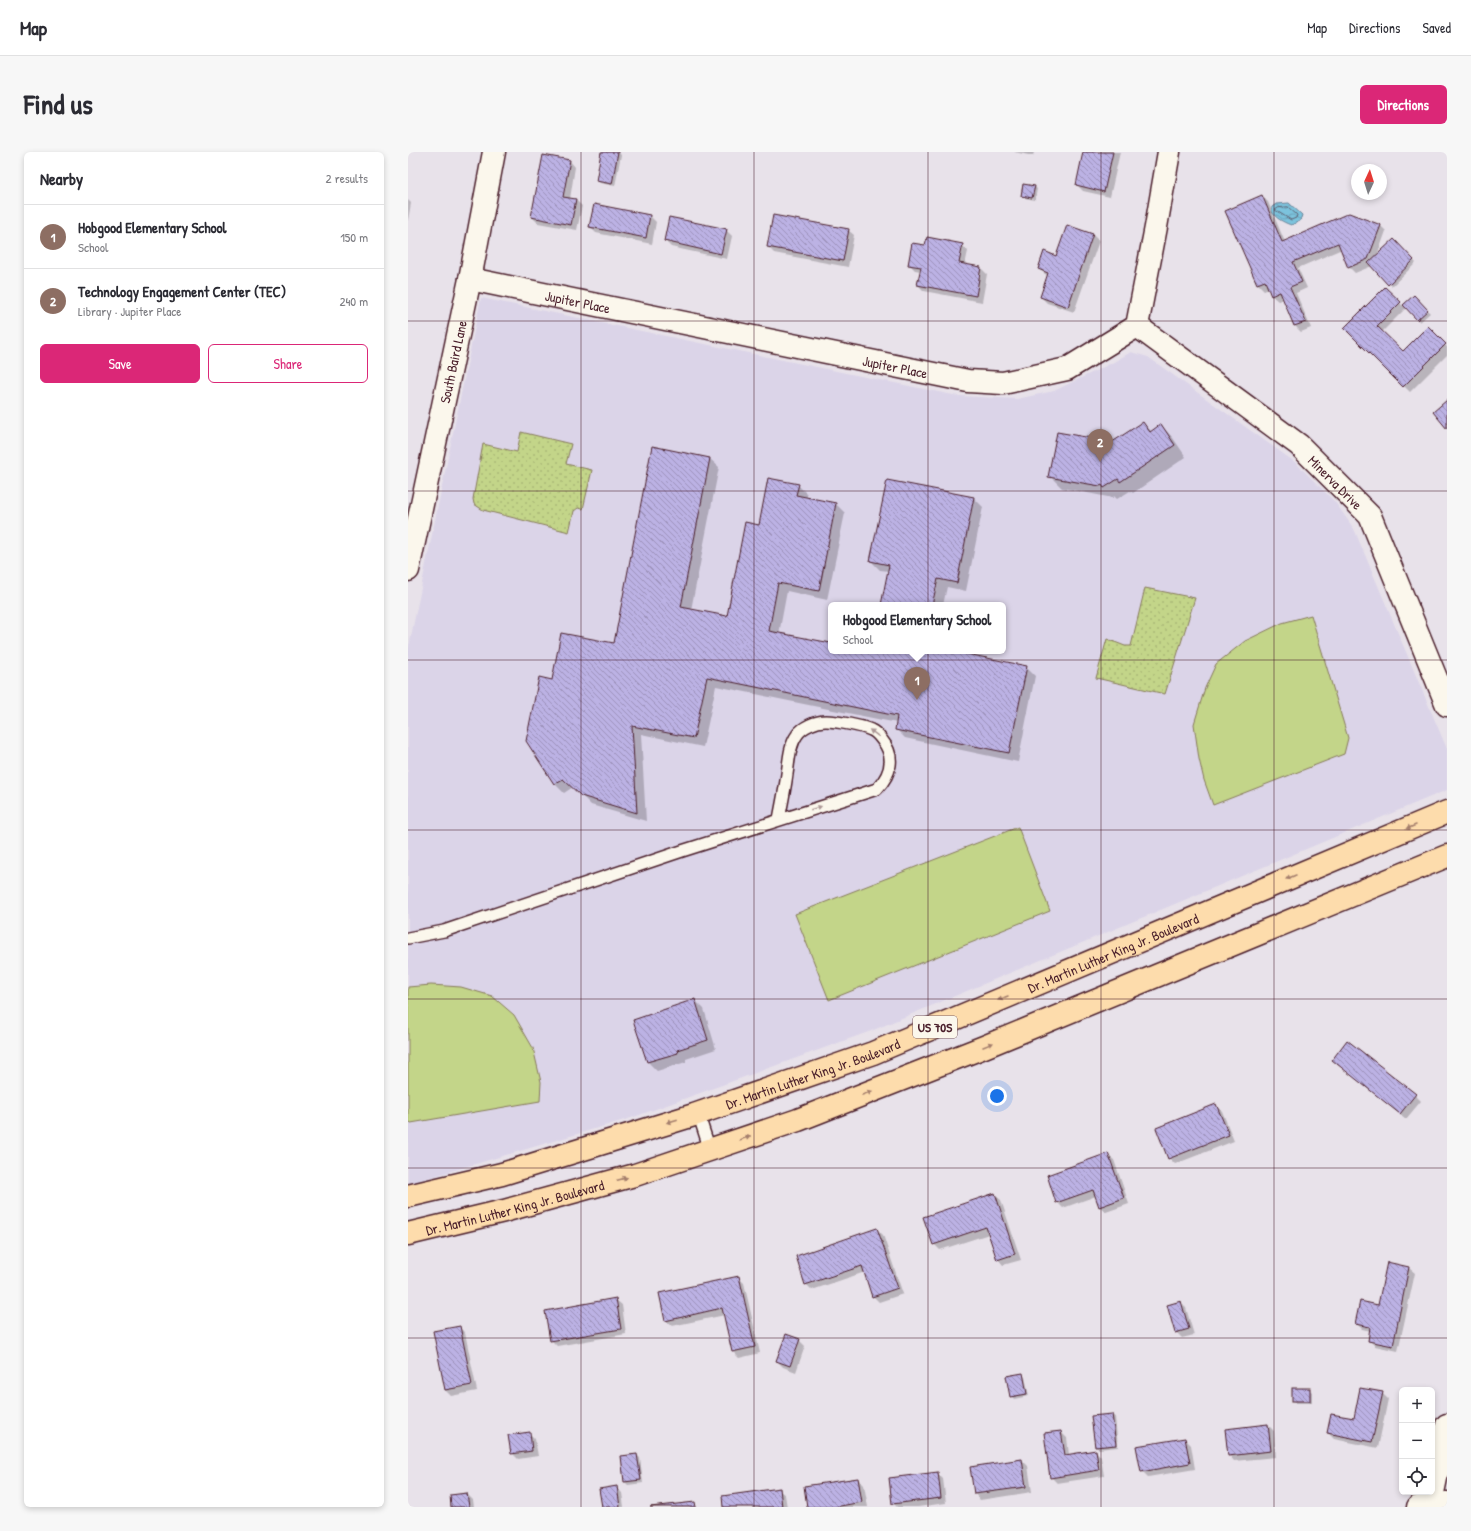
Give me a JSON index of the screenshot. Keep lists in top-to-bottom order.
{
  "streets": {
    "main road": ["Dr. Martin Luther King Jr. Boulevard", "US 70S"],
    "street": ["Jupiter Place", "South Baird Lane", "Minerva Drive"]
  },
  "crossings": [
    ["Jupiter Place", "South Baird Lane"],
    ["Jupiter Place", "Minerva Drive"]
  ],
  "north": "top",
  "page": {
    "header": "Map",
    "nav": ["Map", "Directions", "Saved"],
    "title": "Find us",
    "buttons": [
      "Directions",
      ["Save", "Share"]
    ],
    "heading": ["Nearby", "2 results"],
    "list": [
      {
        "mark": "1",
        "name": "Hobgood Elementary School",
        "note": "School",
        "value": "150 m"
      },
      {
        "mark": "2",
        "name": "Technology Engagement Center (TEC)",
        "note": "Library · Jupiter Place",
        "value": "240 m"
      }
    ],
    "pins": ["2", "1"],
    "popup": ["Hobgood Elementary School", "School"],
    "map_buttons": ["+", "−"]
  }
}
